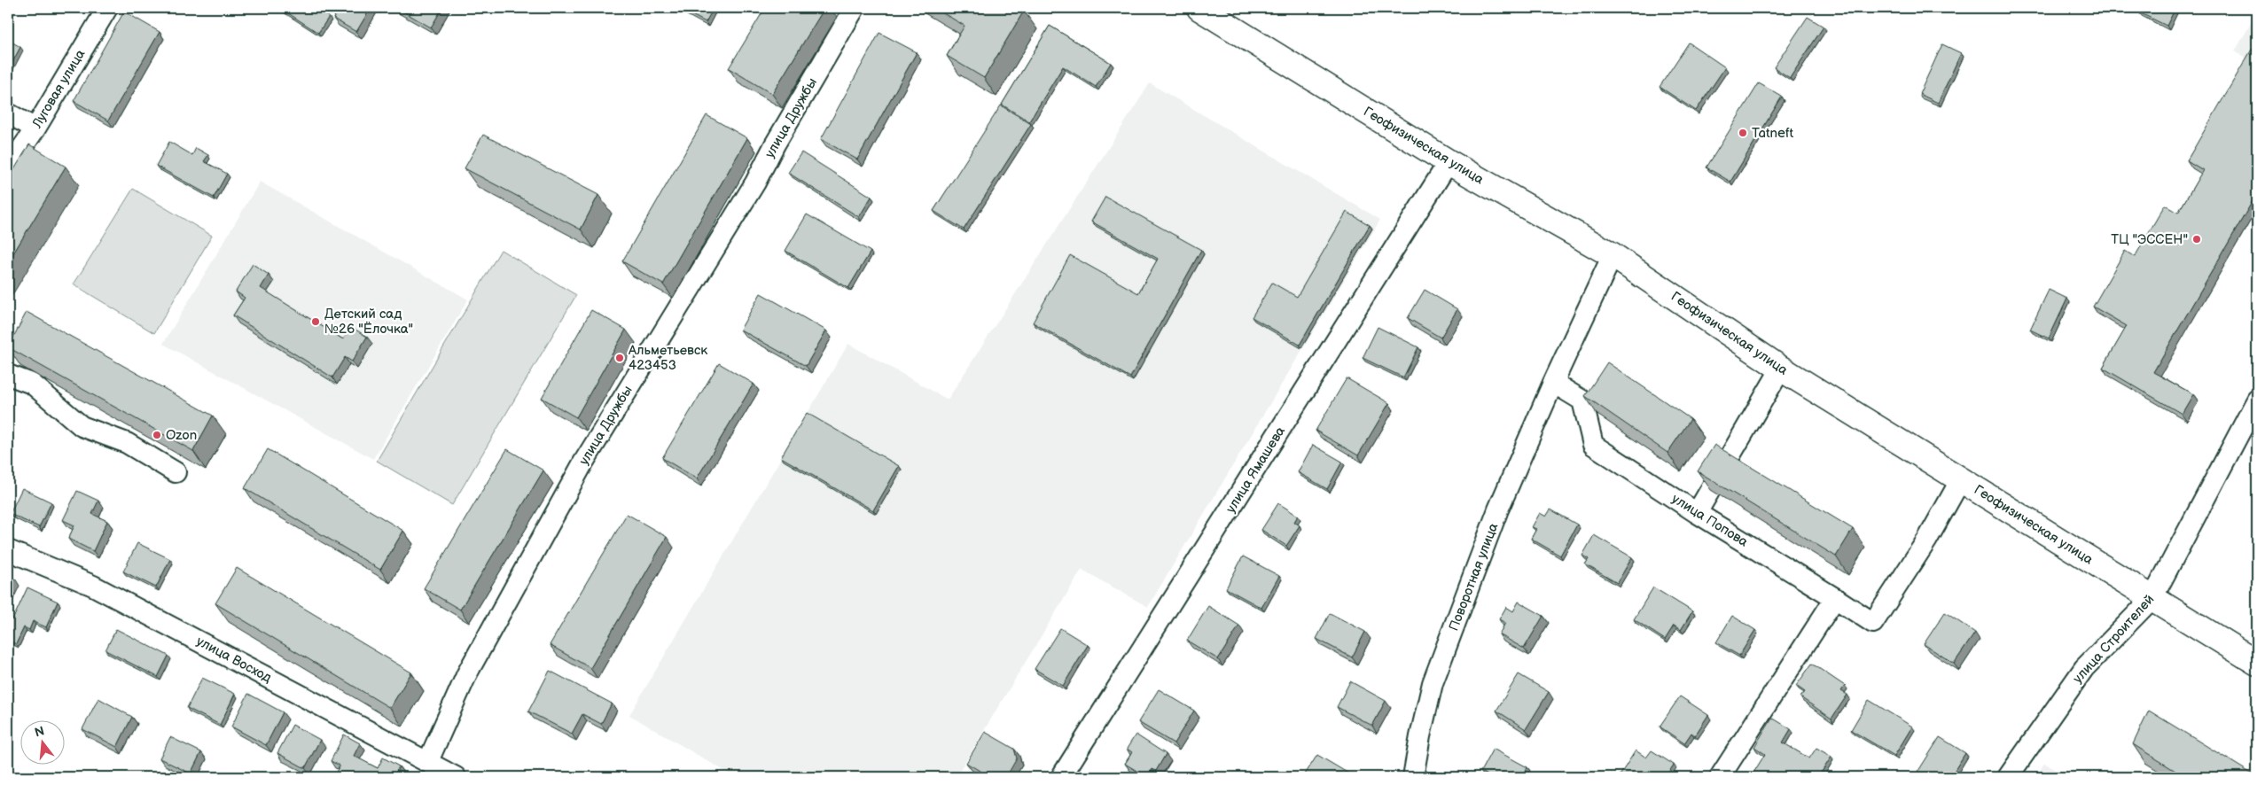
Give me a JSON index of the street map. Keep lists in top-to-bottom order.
{
  "streets": {
    "main road": ["Геофизическая улица"],
    "street": [
      "Луговая улица",
      "улица Дружбы",
      "улица Ямашева",
      "улица Попова",
      "Поворотная улица",
      "улица Строителей",
      "улица Восход"
    ]
  },
  "crossings": [
    ["улица Дружбы", "улица Восход"],
    ["Геофизическая улица", "улица Ямашева"],
    ["Геофизическая улица", "улица Попова"],
    ["Геофизическая улица", "улица Строителей"],
    ["улица Попова", "Поворотная улица"]
  ],
  "places": [
    "Tatneft",
    "ТЦ \"ЭССЕН\"",
    "Детский сад №26 \"Ёлочка\"",
    "Альметьевск 423453",
    "Ozon"
  ],
  "north": "top"
}
